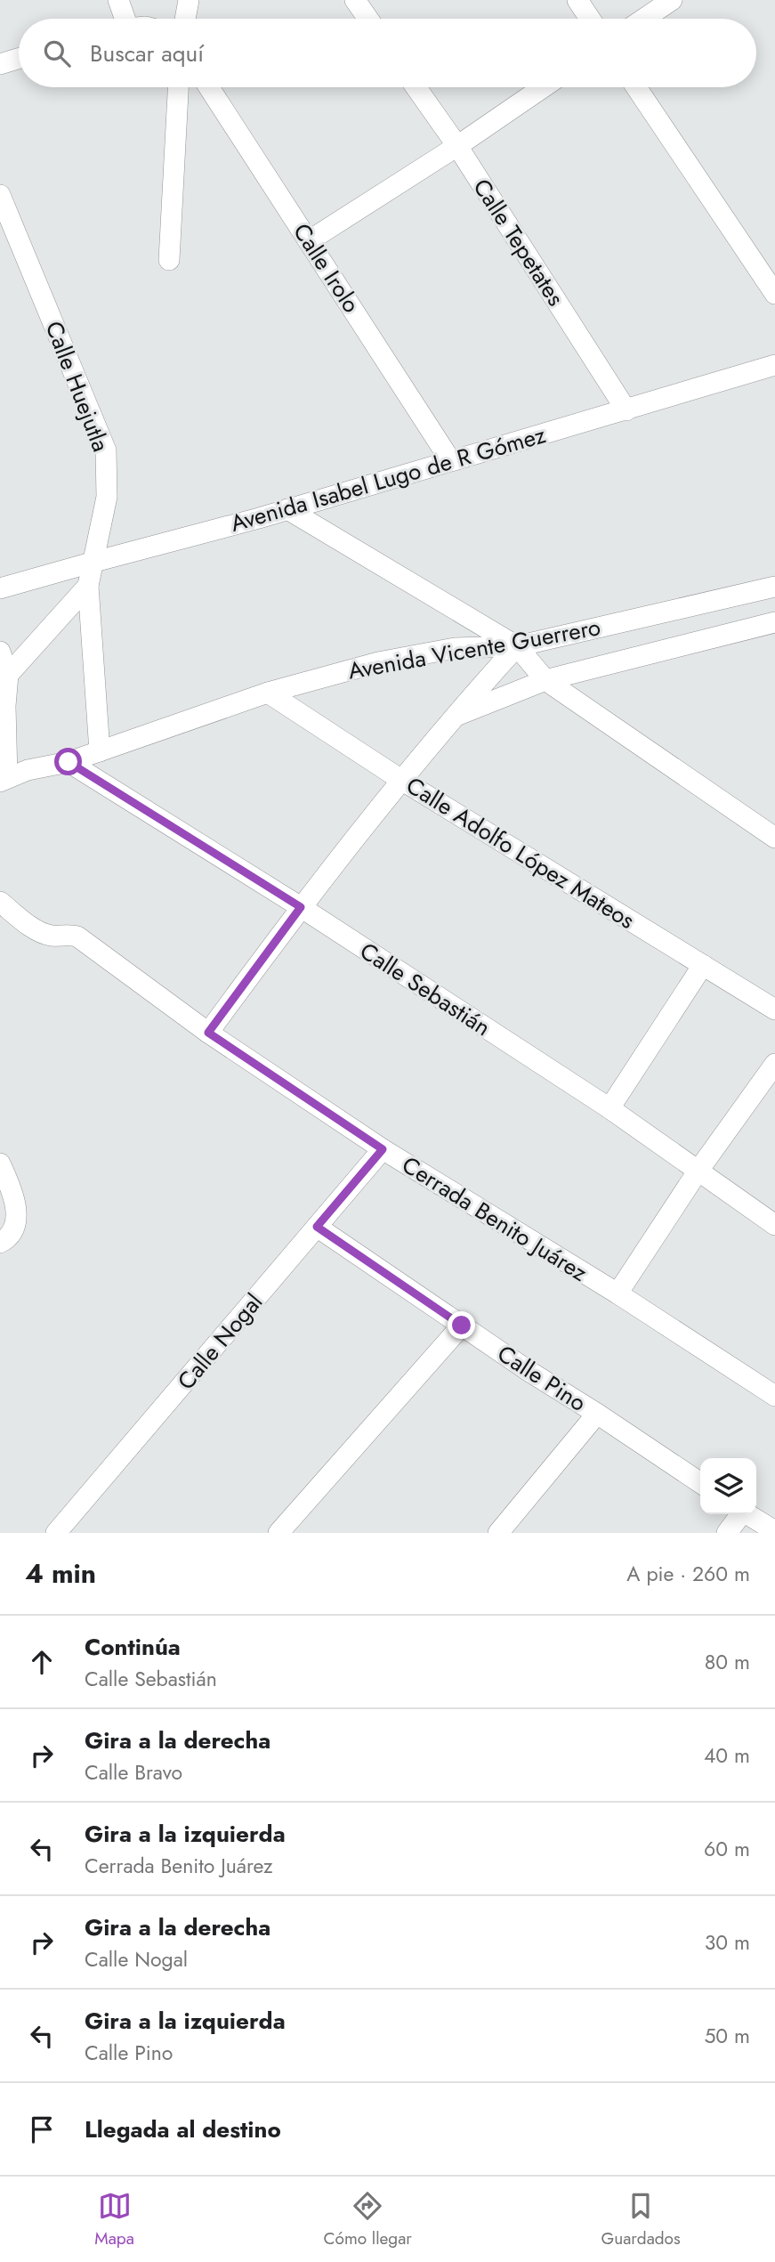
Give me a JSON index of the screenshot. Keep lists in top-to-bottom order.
{
  "streets": {
    "street": [
      "Calle Tepetates",
      "Calle Irolo",
      "Calle Huejutla",
      "Avenida Isabel Lugo de R Gómez",
      "Avenida Vicente Guerrero",
      "Calle Adolfo López Mateos",
      "Calle Sebastián",
      "Cerrada Benito Juárez",
      "Calle Nogal",
      "Calle Pino"
    ]
  },
  "crossings": [
    ["Calle Tepetates", "Avenida Isabel Lugo de R Gómez"],
    ["Calle Irolo", "Avenida Isabel Lugo de R Gómez"],
    ["Calle Huejutla", "Avenida Isabel Lugo de R Gómez"],
    ["Calle Huejutla", "Avenida Vicente Guerrero"],
    ["Avenida Vicente Guerrero", "Calle Adolfo López Mateos"],
    ["Avenida Vicente Guerrero", "Calle Sebastián"],
    ["Cerrada Benito Juárez", "Calle Nogal"],
    ["Calle Nogal", "Calle Pino"]
  ],
  "page": {
    "search": "Buscar aquí",
    "heading": ["4 min", "A pie · 260 m"],
    "list": [
      ["Continúa", "Calle Sebastián", "80 m"],
      ["Gira a la derecha", "Calle Bravo", "40 m"],
      ["Gira a la izquierda", "Cerrada Benito Juárez", "60 m"],
      ["Gira a la derecha", "Calle Nogal", "30 m"],
      ["Gira a la izquierda", "Calle Pino", "50 m"],
      "Llegada al destino"
    ],
    "nav": ["Mapa", "Cómo llegar", "Guardados"]
  }
}
